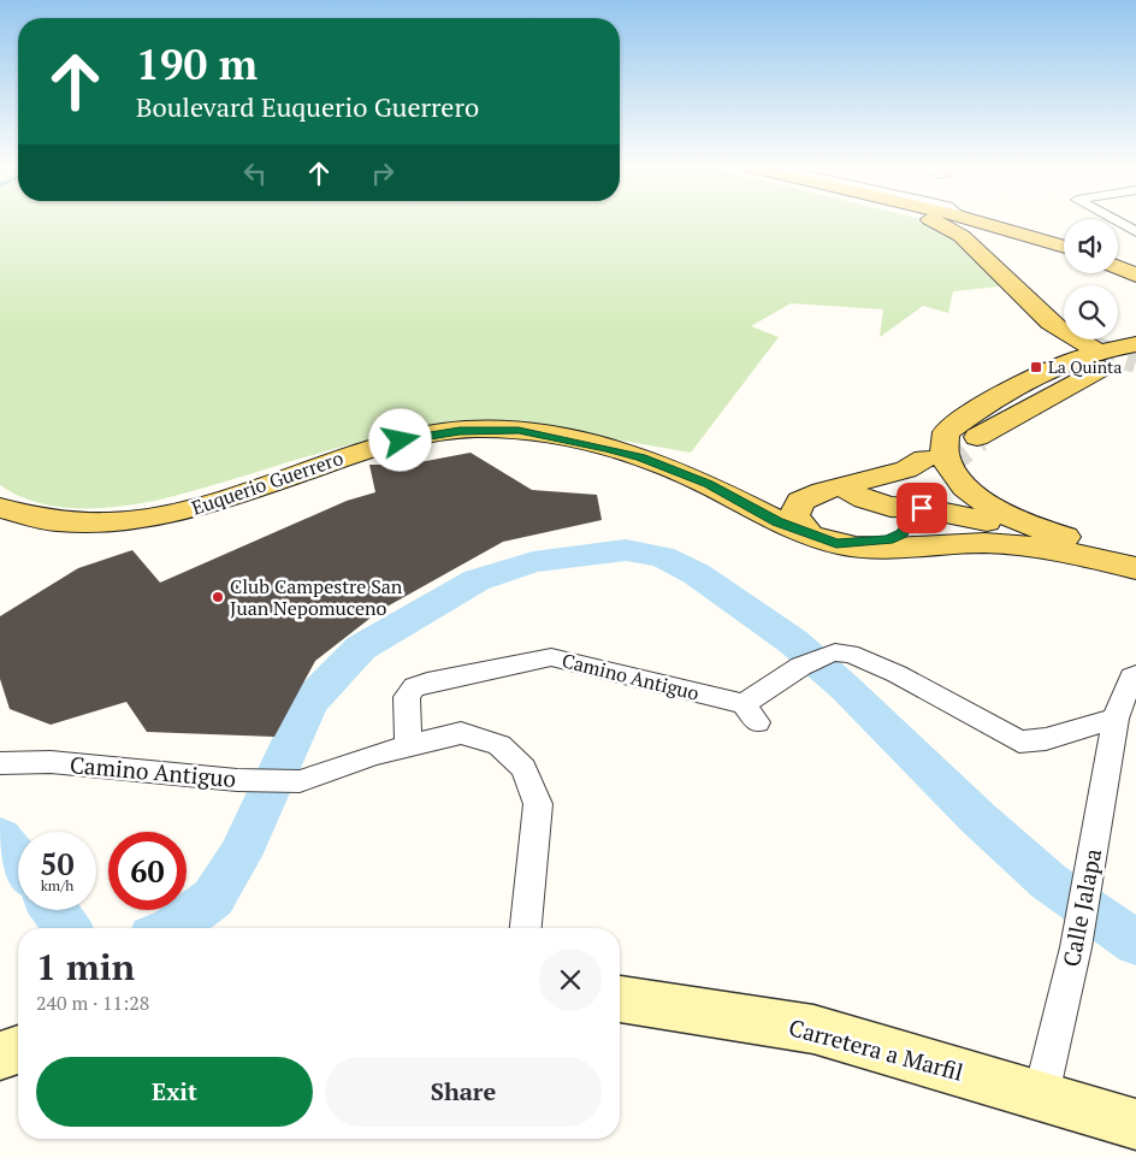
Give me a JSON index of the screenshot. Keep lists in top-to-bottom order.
{
  "streets": {
    "main road": ["Euquerio Guerrero", "Carretera a Marfil"],
    "street": ["Camino Antiguo", "Calle Jalapa"]
  },
  "crossings": [
    ["Camino Antiguo", "Calle Jalapa"],
    ["Calle Jalapa", "Carretera a Marfil"]
  ],
  "places": {
    "transit": ["La Quinta"],
    "other": ["Club Campestre San Juan Nepomuceno"]
  },
  "page": {
    "turn": ["190 m", "Boulevard Euquerio Guerrero"],
    "speed": "50 km/h",
    "limit": "60",
    "heading": ["1 min", "240 m · 11:28"],
    "buttons": ["Exit", "Share"]
  }
}
